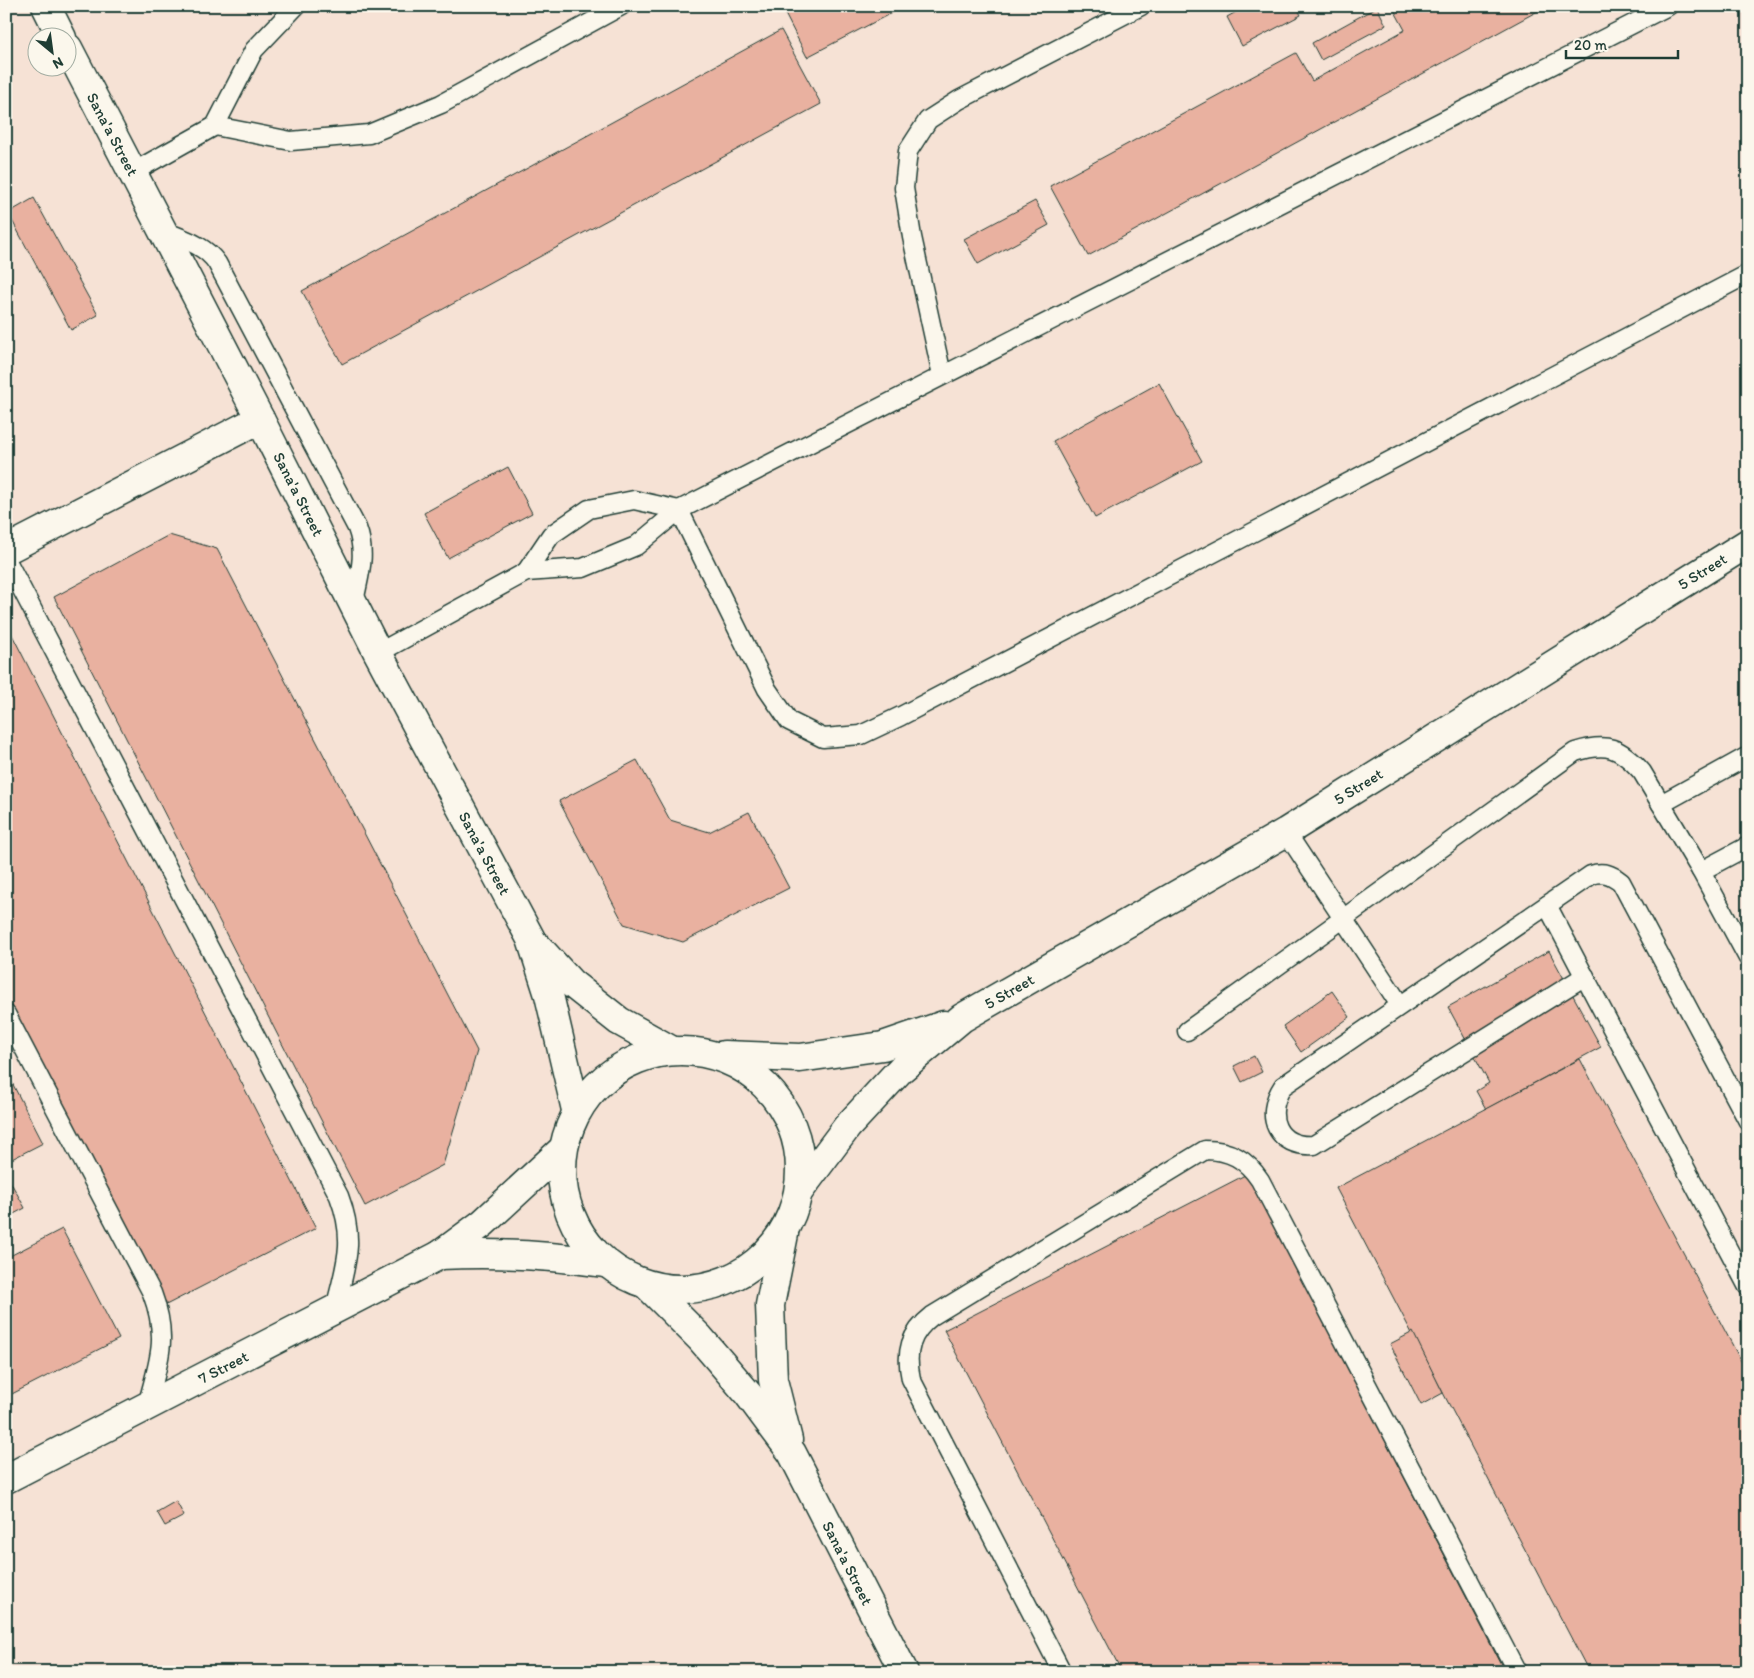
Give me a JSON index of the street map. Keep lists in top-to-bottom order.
{
  "streets": {
    "street": ["Sana'a Street", "5 Street", "7 Street"]
  },
  "crossings": [
    ["Sana'a Street", "5 Street"]
  ],
  "scale_bar": "20 m",
  "north": "bottom right"
}
